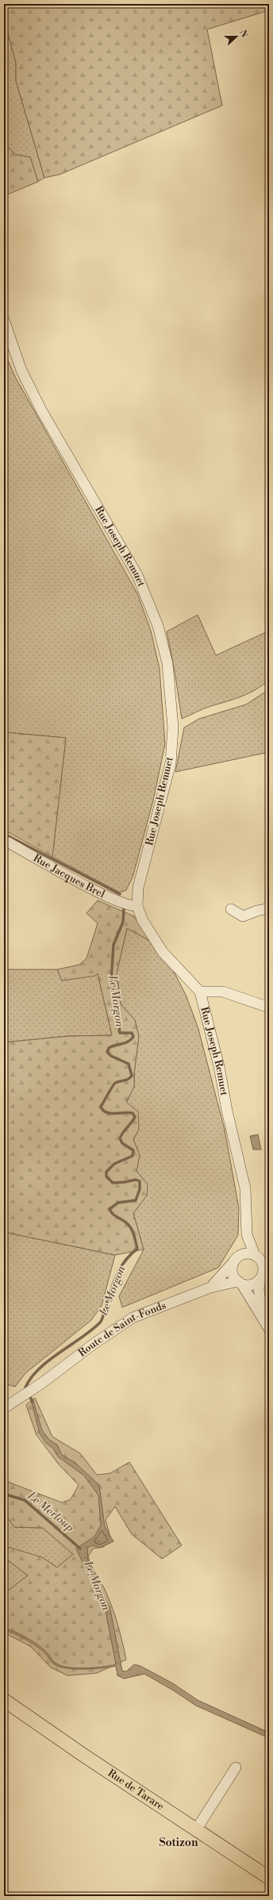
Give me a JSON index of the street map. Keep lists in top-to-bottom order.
{
  "streets": {
    "main road": ["Rue de Tarare"],
    "street": ["Rue Joseph Remuet", "Rue Jacques Brel", "Route de Saint-Fonds"]
  },
  "crossings": [
    ["Rue Joseph Remuet", "Rue Jacques Brel"],
    ["Rue Joseph Remuet", "Route de Saint-Fonds"]
  ],
  "districts": ["Sotizon"],
  "water": ["Le Morgon", "Le Merloup"],
  "north": "right"
}
